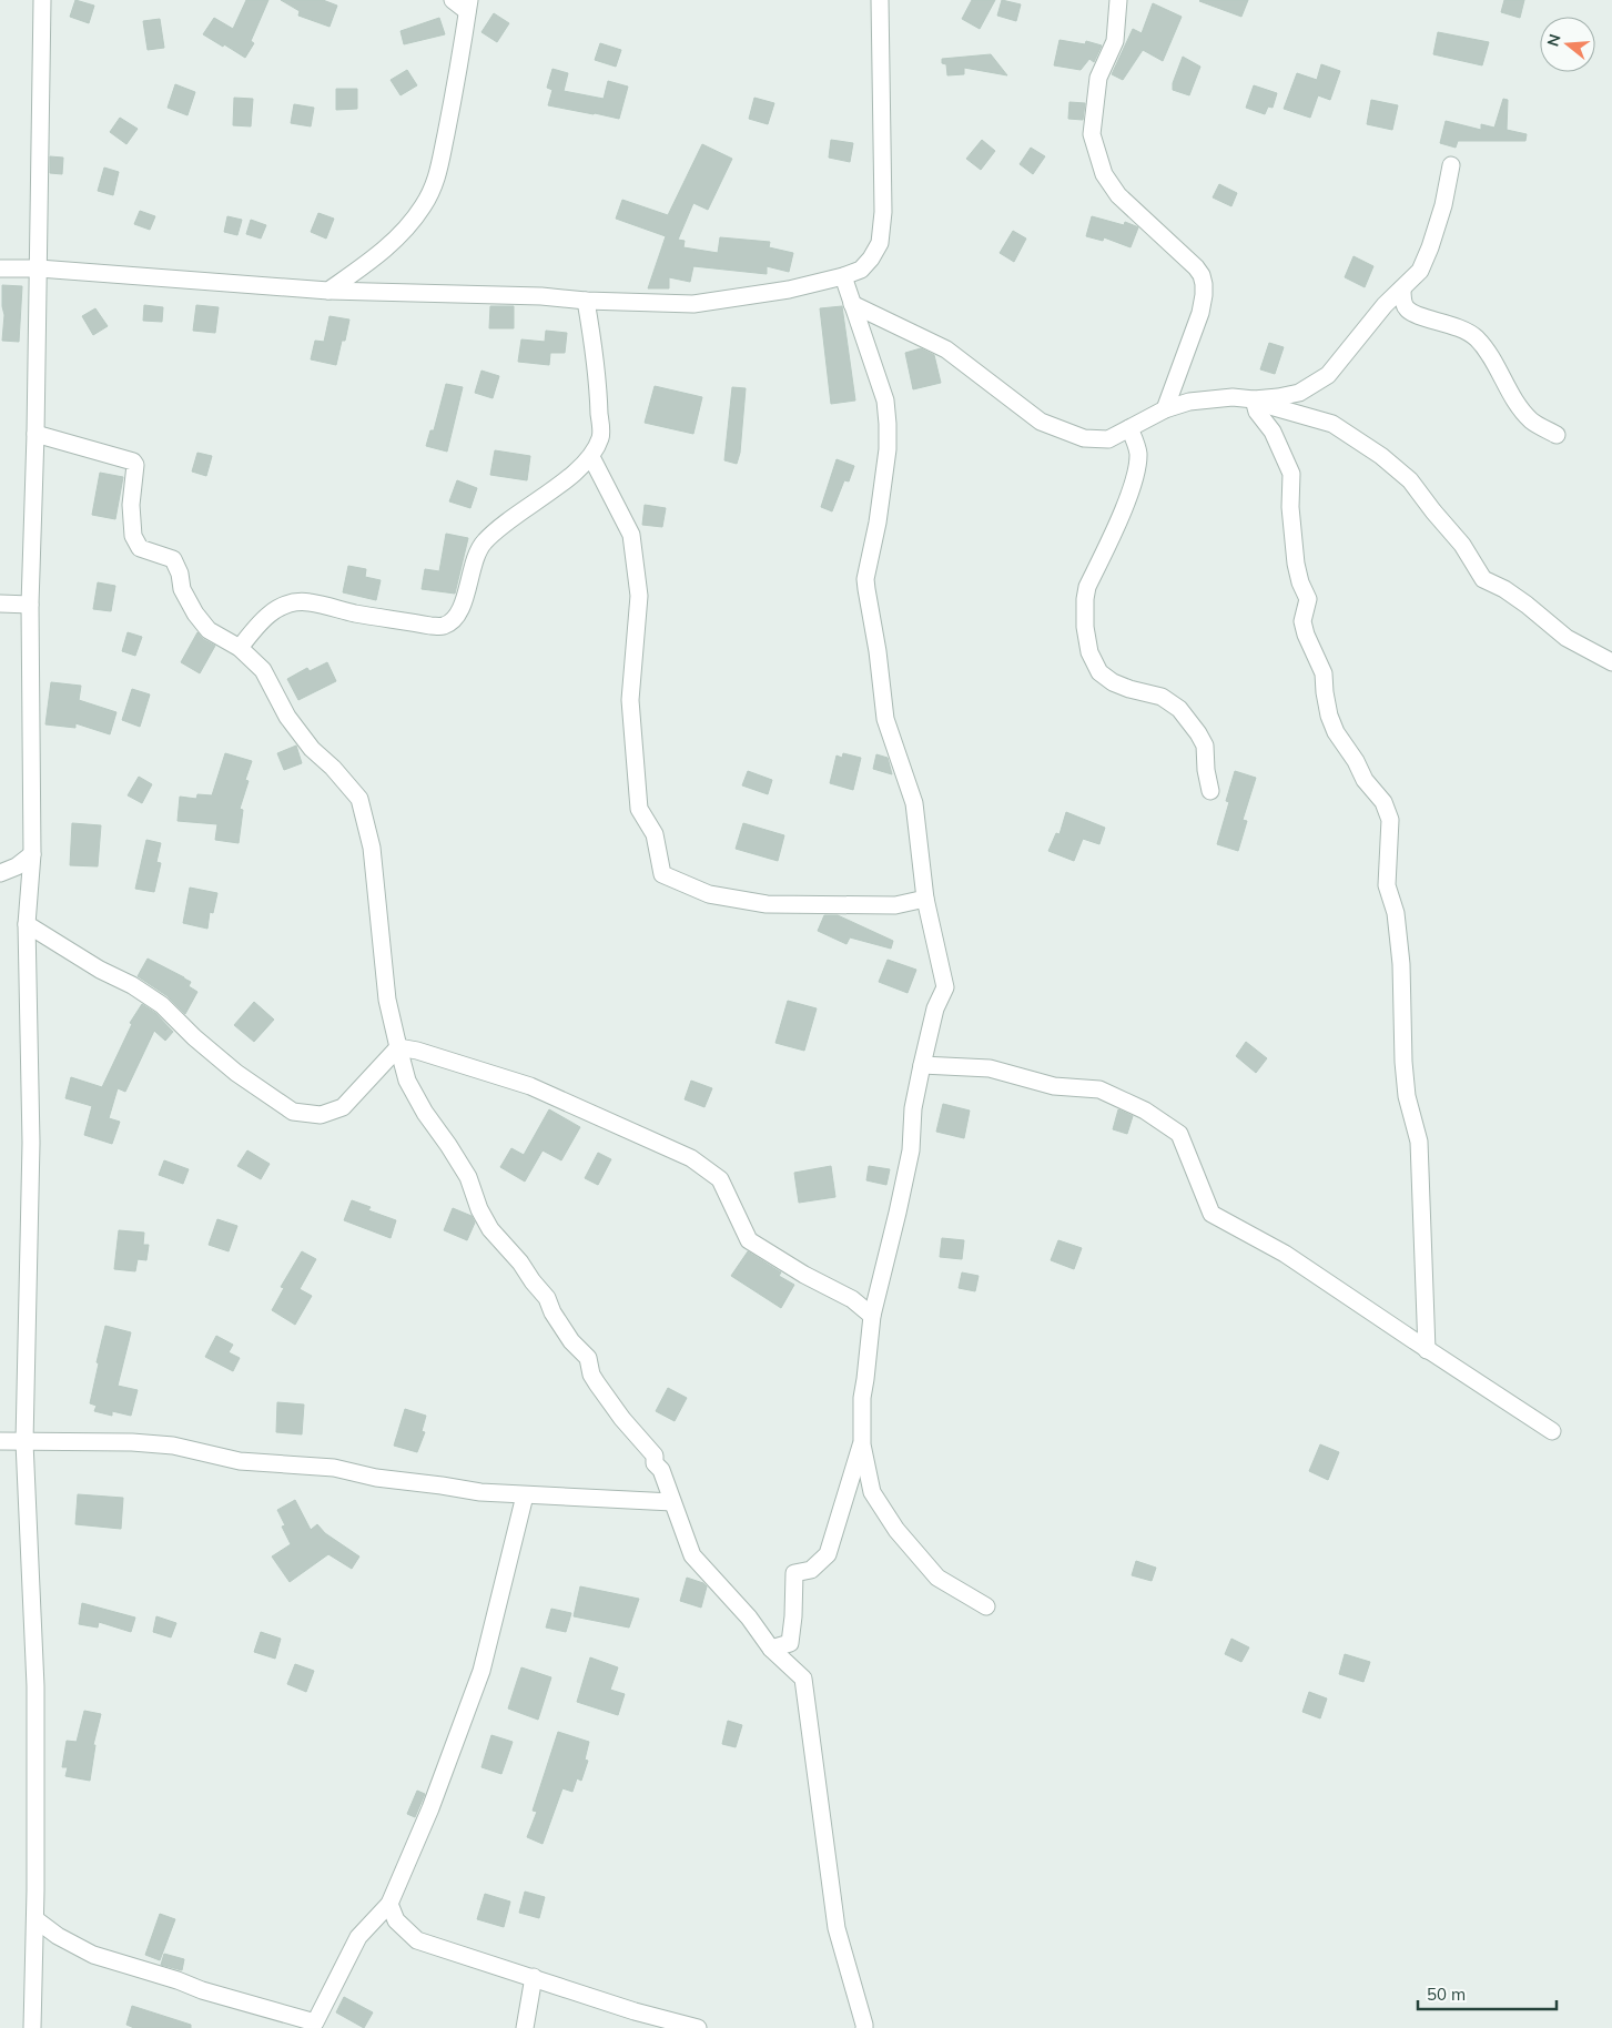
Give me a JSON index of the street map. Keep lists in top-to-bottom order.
{
  "scale_bar": "50 m",
  "north": "left"
}
